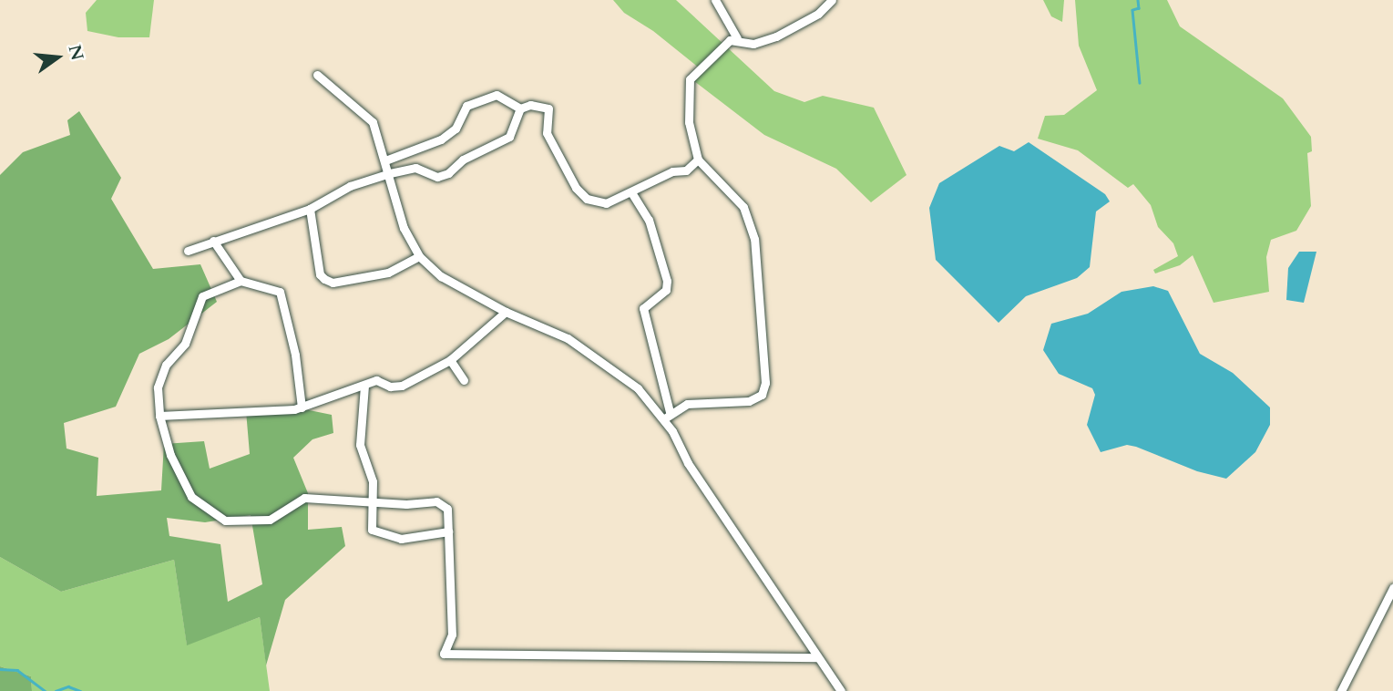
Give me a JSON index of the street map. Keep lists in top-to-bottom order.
{
  "north": "right"
}
